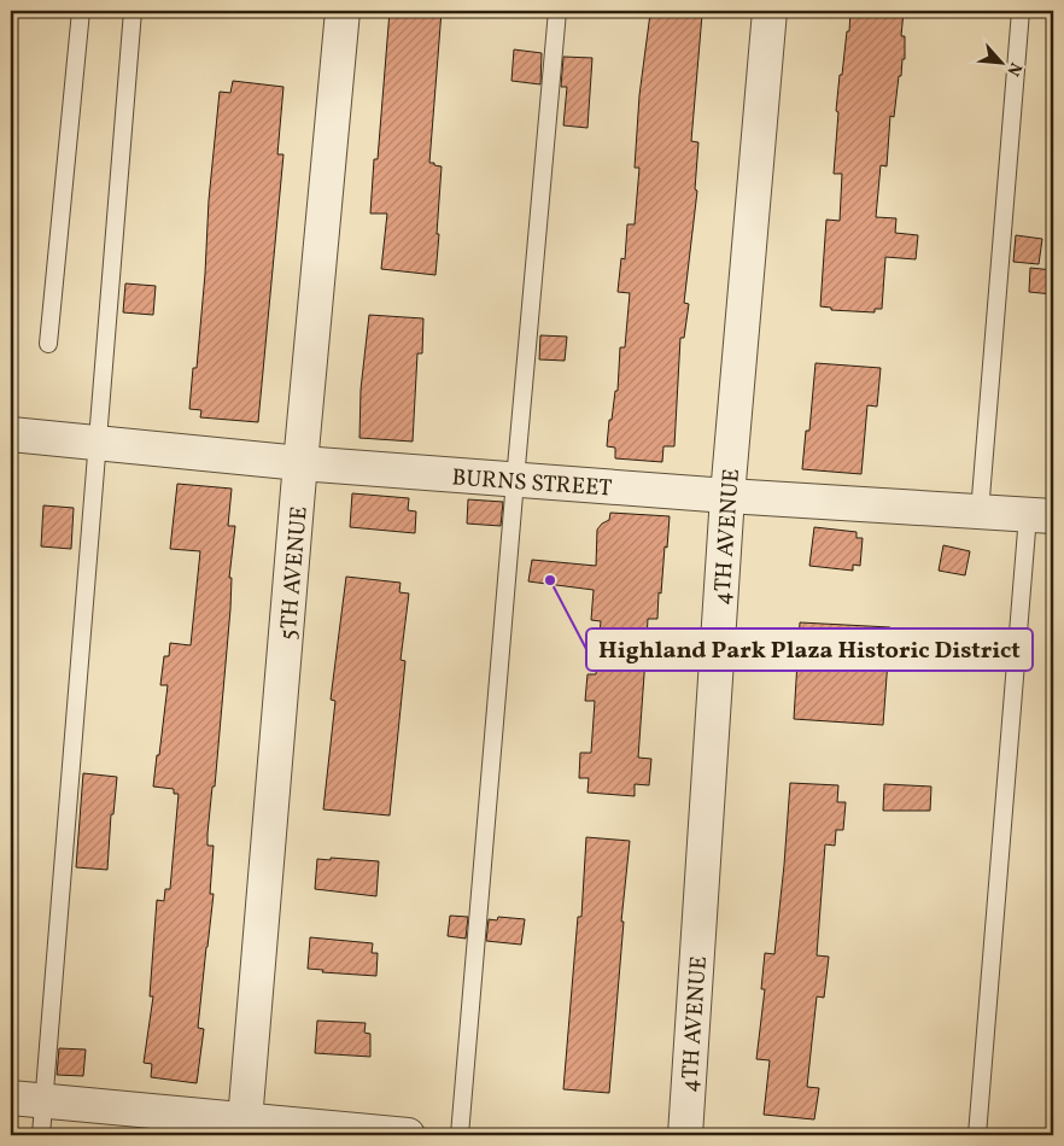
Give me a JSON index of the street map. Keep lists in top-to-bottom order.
{
  "streets": {
    "street": ["BURNS STREET", "4TH AVENUE", "5TH AVENUE"]
  },
  "crossings": [
    ["BURNS STREET", "4TH AVENUE"],
    ["BURNS STREET", "5TH AVENUE"]
  ],
  "places": ["Highland Park Plaza Historic District"],
  "north": "bottom right"
}
